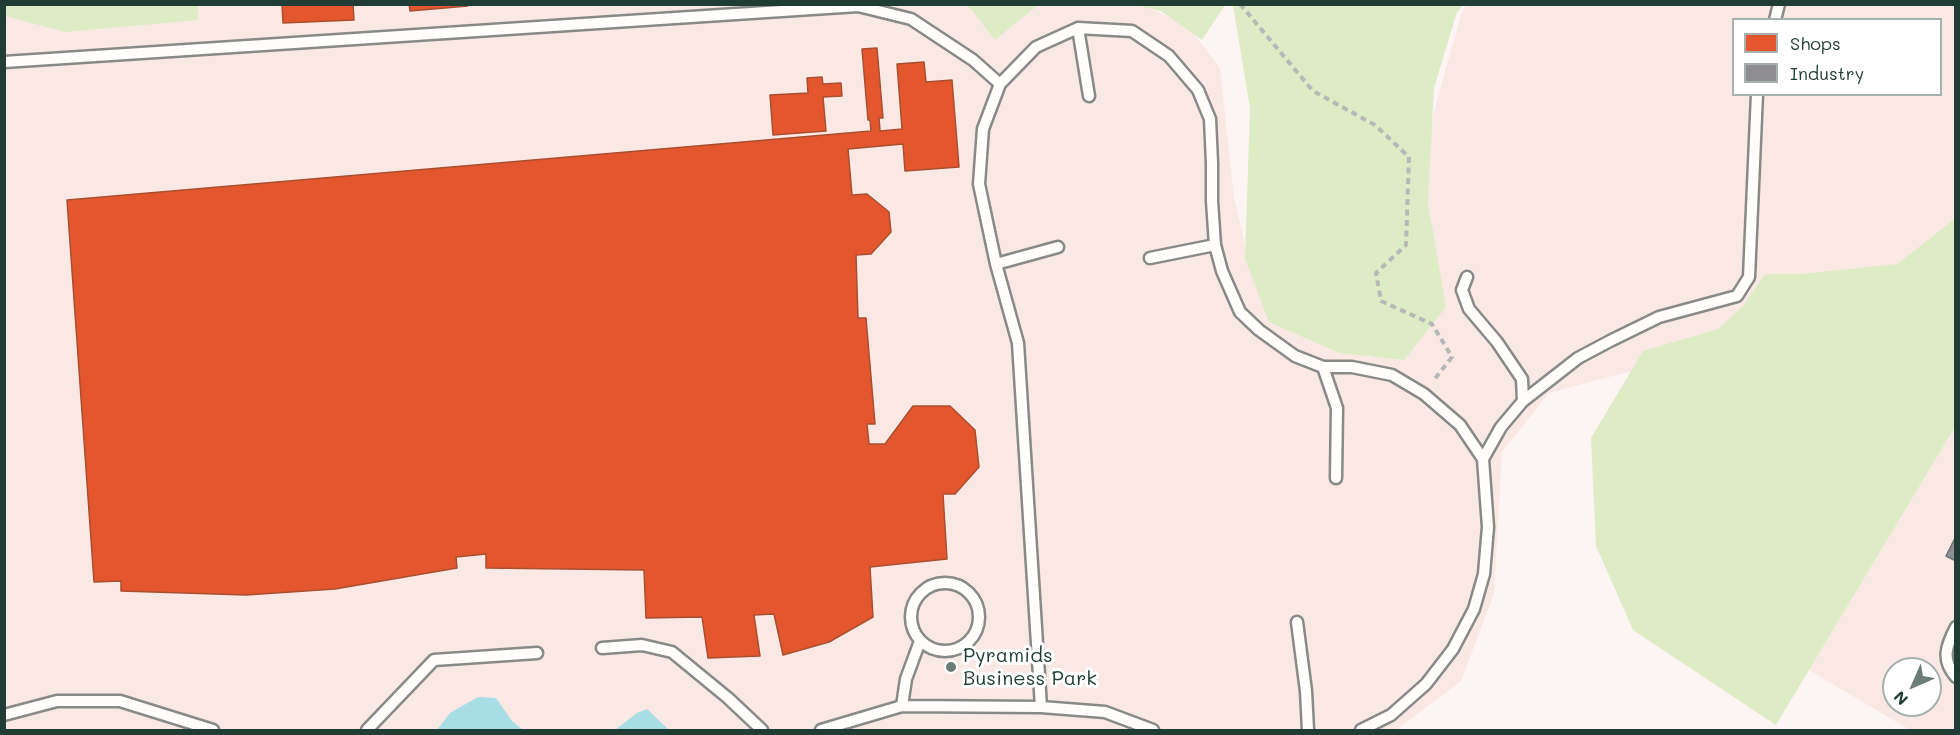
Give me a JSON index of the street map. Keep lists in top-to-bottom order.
{
  "places": ["Pyramids Business Park"],
  "legend": ["Shops", "Industry"],
  "north": "bottom left"
}
